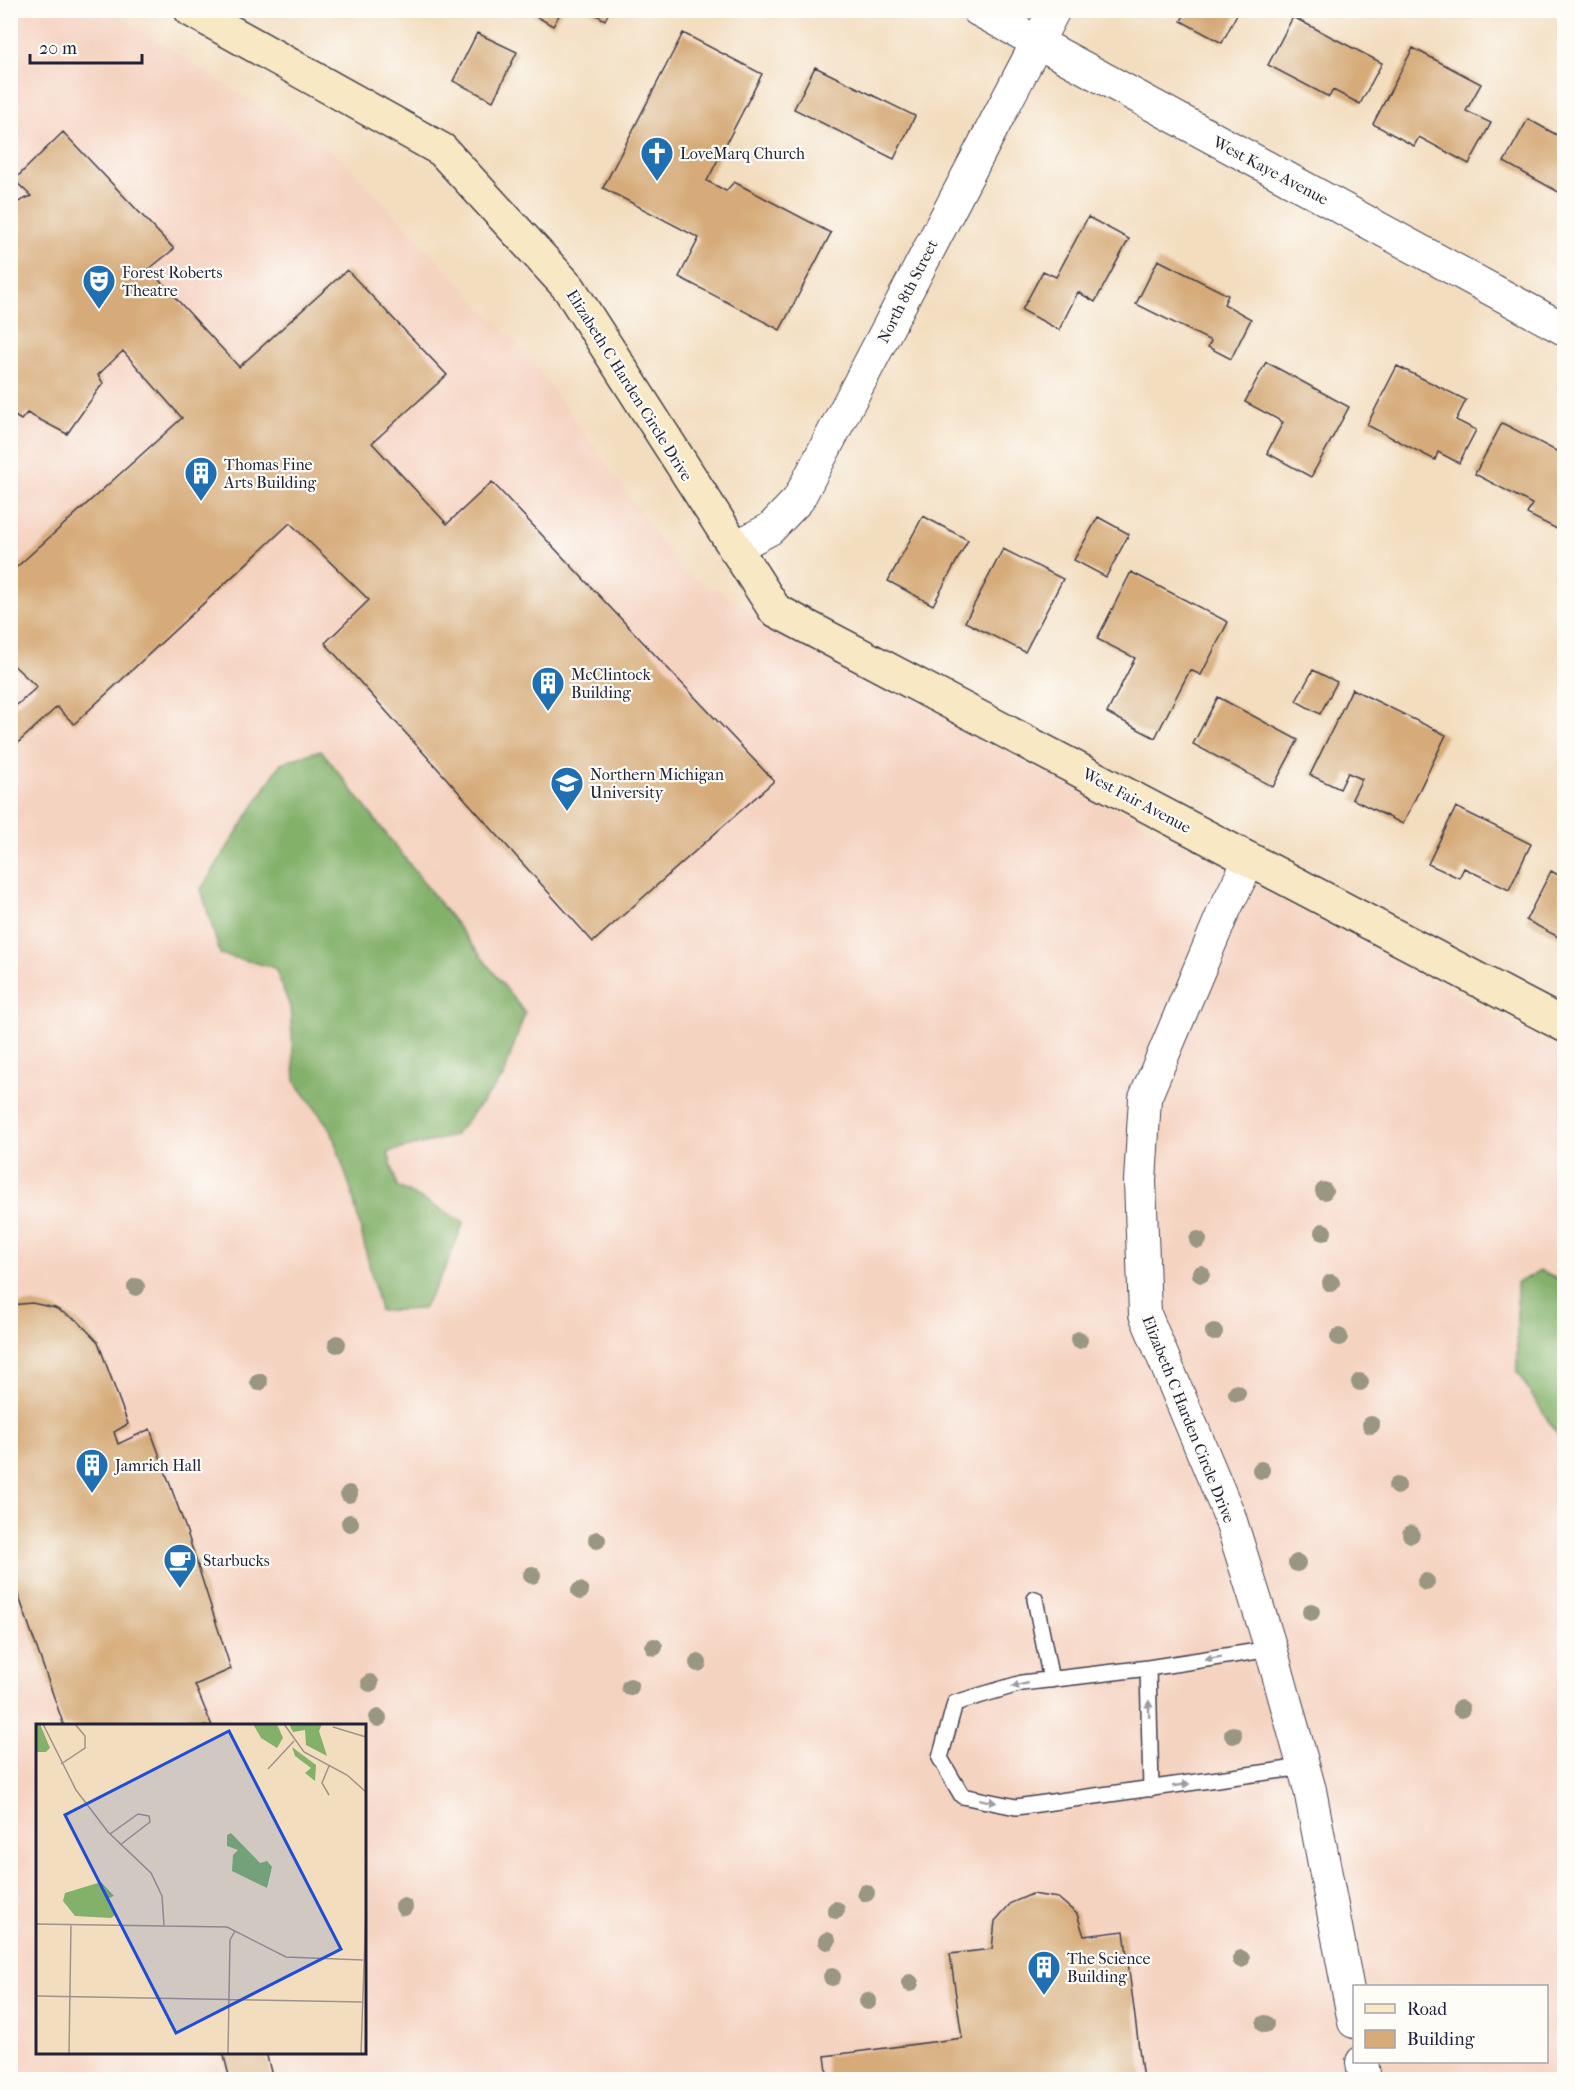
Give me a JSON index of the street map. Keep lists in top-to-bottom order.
{
  "streets": {
    "street": [
      "West Kaye Avenue",
      "North 8th Street",
      "Elizabeth C Harden Circle Drive",
      "West Fair Avenue"
    ]
  },
  "crossings": [
    ["West Kaye Avenue", "North 8th Street"],
    ["North 8th Street", "Elizabeth C Harden Circle Drive"],
    ["North 8th Street", "West Fair Avenue"],
    ["Elizabeth C Harden Circle Drive", "West Fair Avenue"]
  ],
  "places": {
    "church": ["LoveMarq Church"],
    "theatre": ["Forest Roberts Theatre"],
    "building": [
      "Thomas Fine Arts Building",
      "McClintock Building",
      "Jamrich Hall",
      "The Science Building"
    ],
    "school or university": ["Northern Michigan University"],
    "cafe": ["Starbucks"]
  },
  "legend": ["Road", "Building"],
  "scale_bar": "20 m"
}
